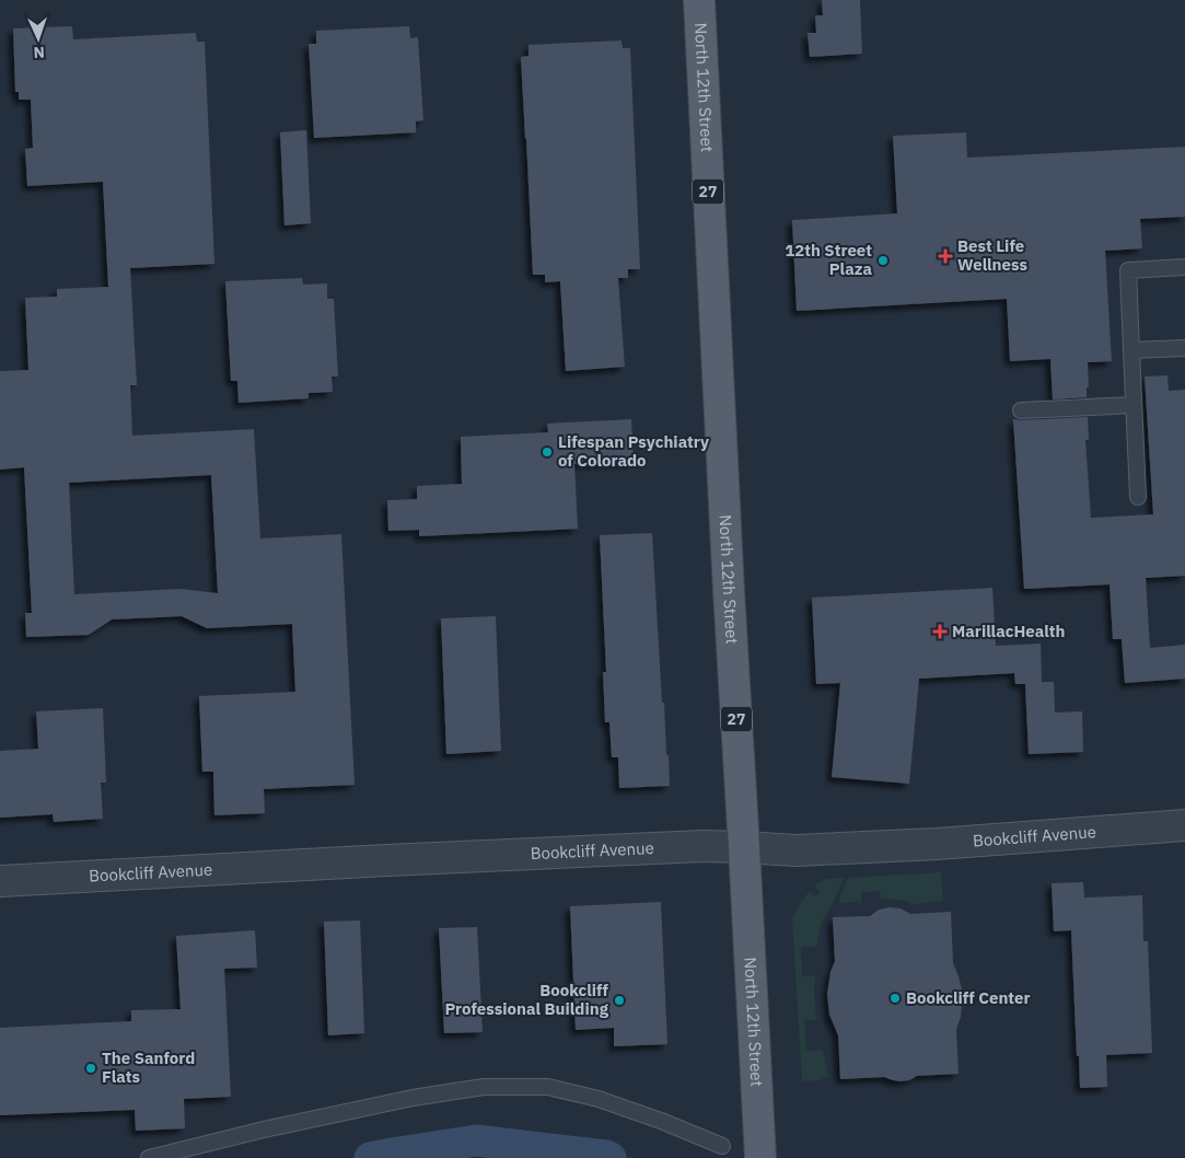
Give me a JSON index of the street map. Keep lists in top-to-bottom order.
{
  "streets": {
    "main road": ["North 12th Street", "27"],
    "street": ["Bookcliff Avenue"]
  },
  "crossings": [
    ["North 12th Street", "Bookcliff Avenue"]
  ],
  "places": {
    "health": ["Best Life Wellness", "MarillacHealth"],
    "other": [
      "12th Street Plaza",
      "Lifespan Psychiatry of Colorado",
      "Bookcliff Center",
      "Bookcliff Professional Building",
      "The Sanford Flats"
    ]
  },
  "north": "bottom"
}
